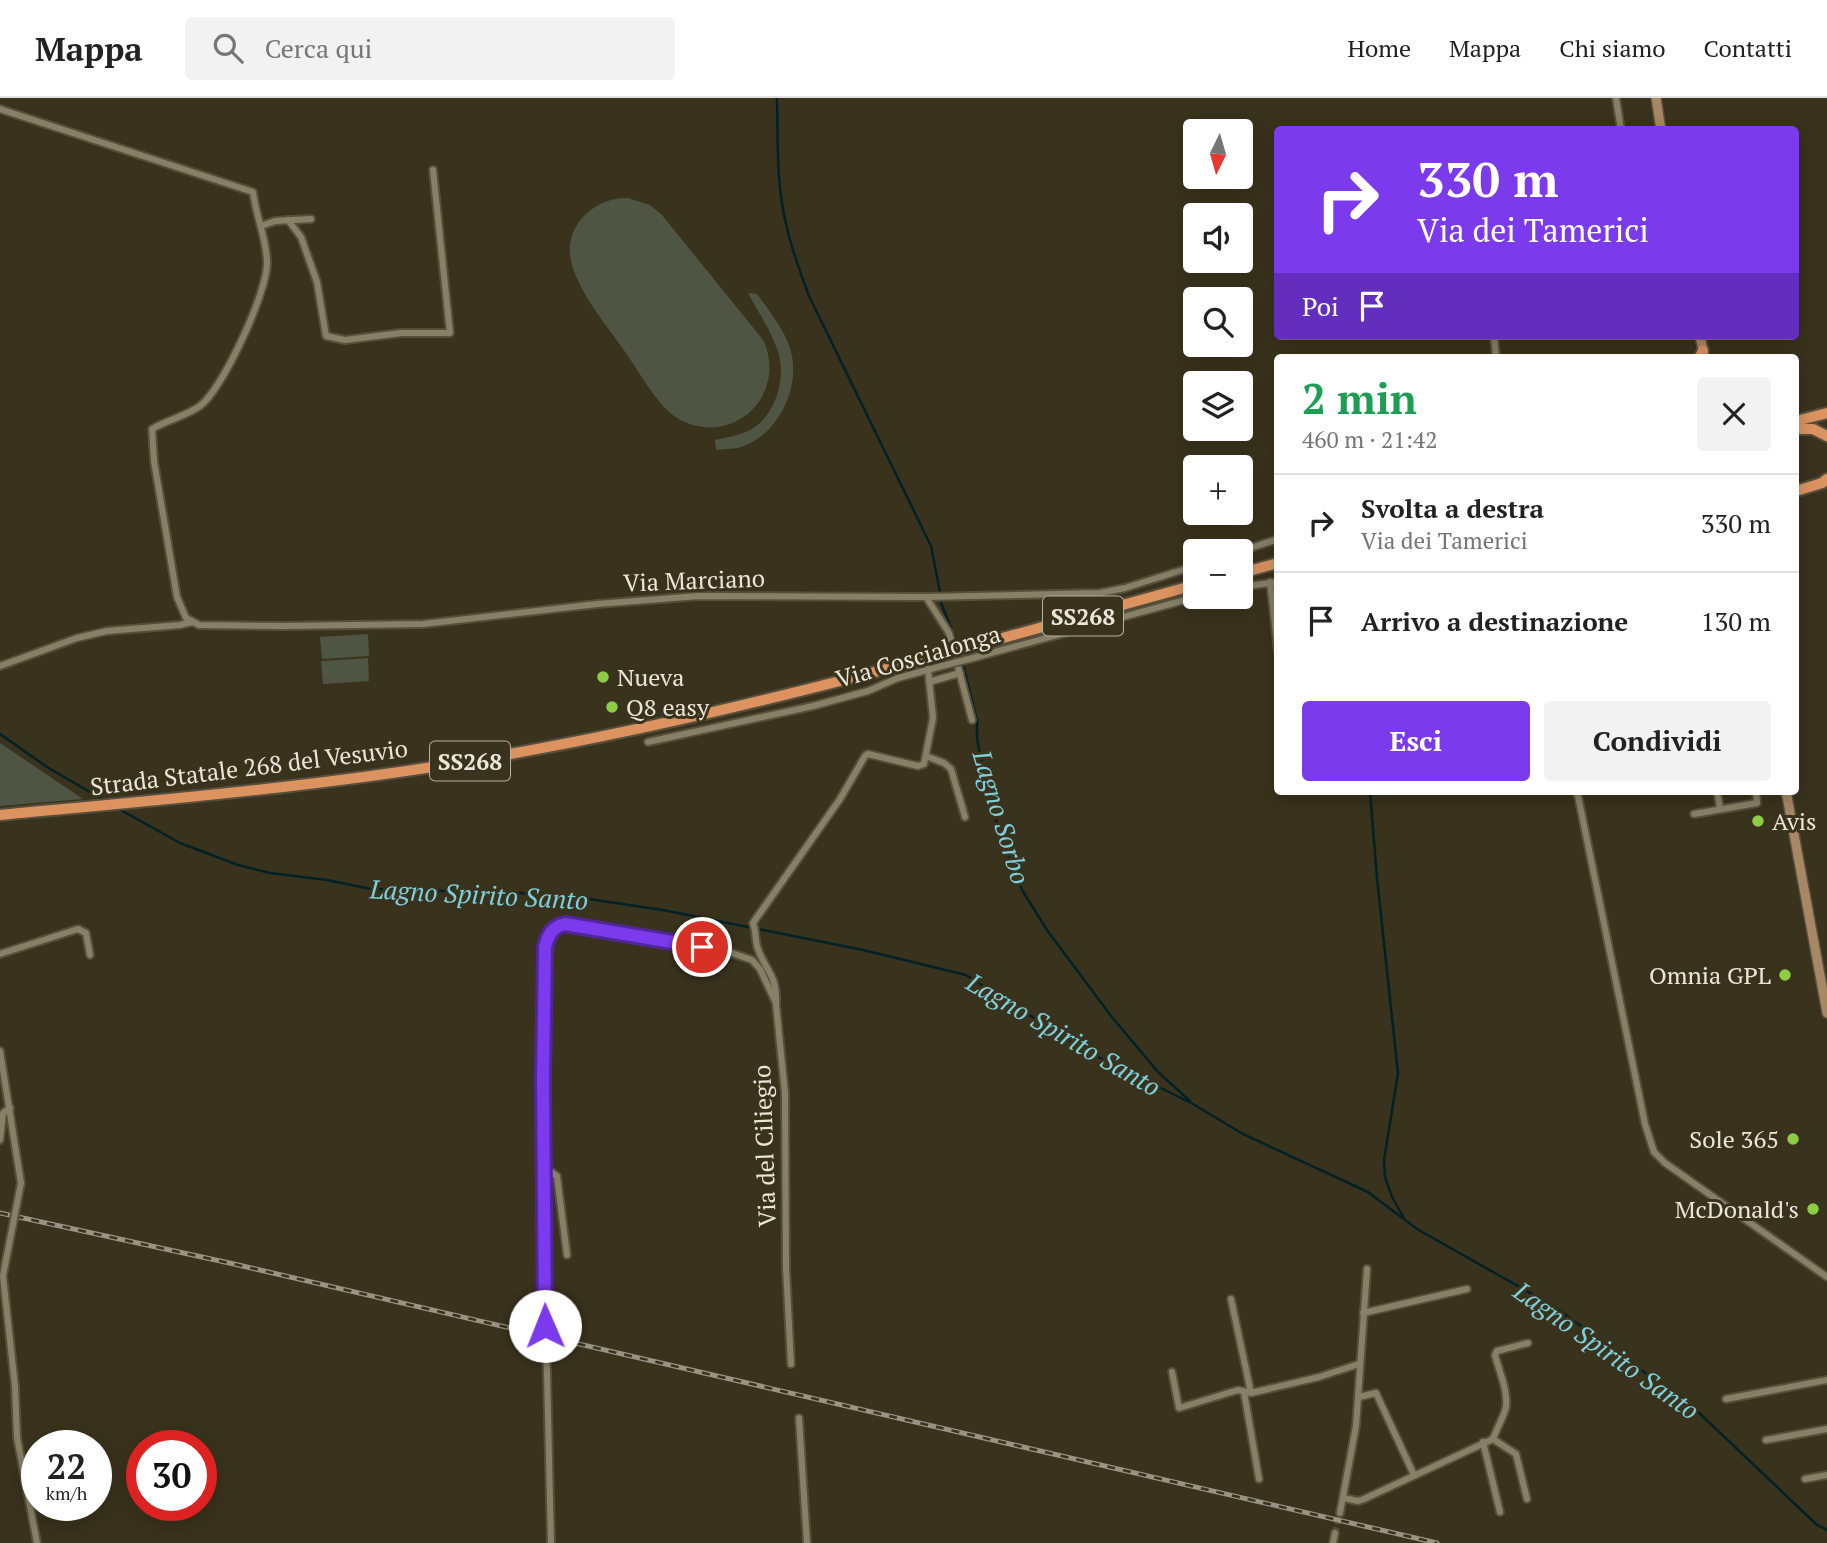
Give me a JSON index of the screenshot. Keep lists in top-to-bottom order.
{
  "streets": {
    "highway": ["SS268", "Strada Statale 268 del Vesuvio"],
    "street": ["Via Marciano", "Via Coscialonga", "Via del Ciliegio"]
  },
  "crossings": [
    ["Via Coscialonga", "Strada Statale 268 del Vesuvio"]
  ],
  "water": ["Lagno Sorbo", "Lagno Spirito Santo"],
  "places": [
    "Nueva",
    "Q8 easy",
    "Avis",
    "Omnia GPL",
    "Sole 365",
    "McDonald's"
  ],
  "north": "bottom",
  "page": {
    "header": "Mappa",
    "search": "Cerca qui",
    "nav": [
      "Home",
      "Mappa",
      "Chi siamo",
      "Contatti"
    ],
    "map_buttons": ["+", "−"],
    "turn": ["330 m", "Via dei Tamerici"],
    "then": "Poi",
    "heading": ["2 min", "460 m · 21:42"],
    "list": [
      {
        "name": "Svolta a destra",
        "note": "Via dei Tamerici",
        "value": "330 m"
      },
      {
        "name": "Arrivo a destinazione",
        "value": "130 m"
      }
    ],
    "buttons": ["Esci", "Condividi"],
    "speed": "22 km/h",
    "limit": "30"
  }
}
